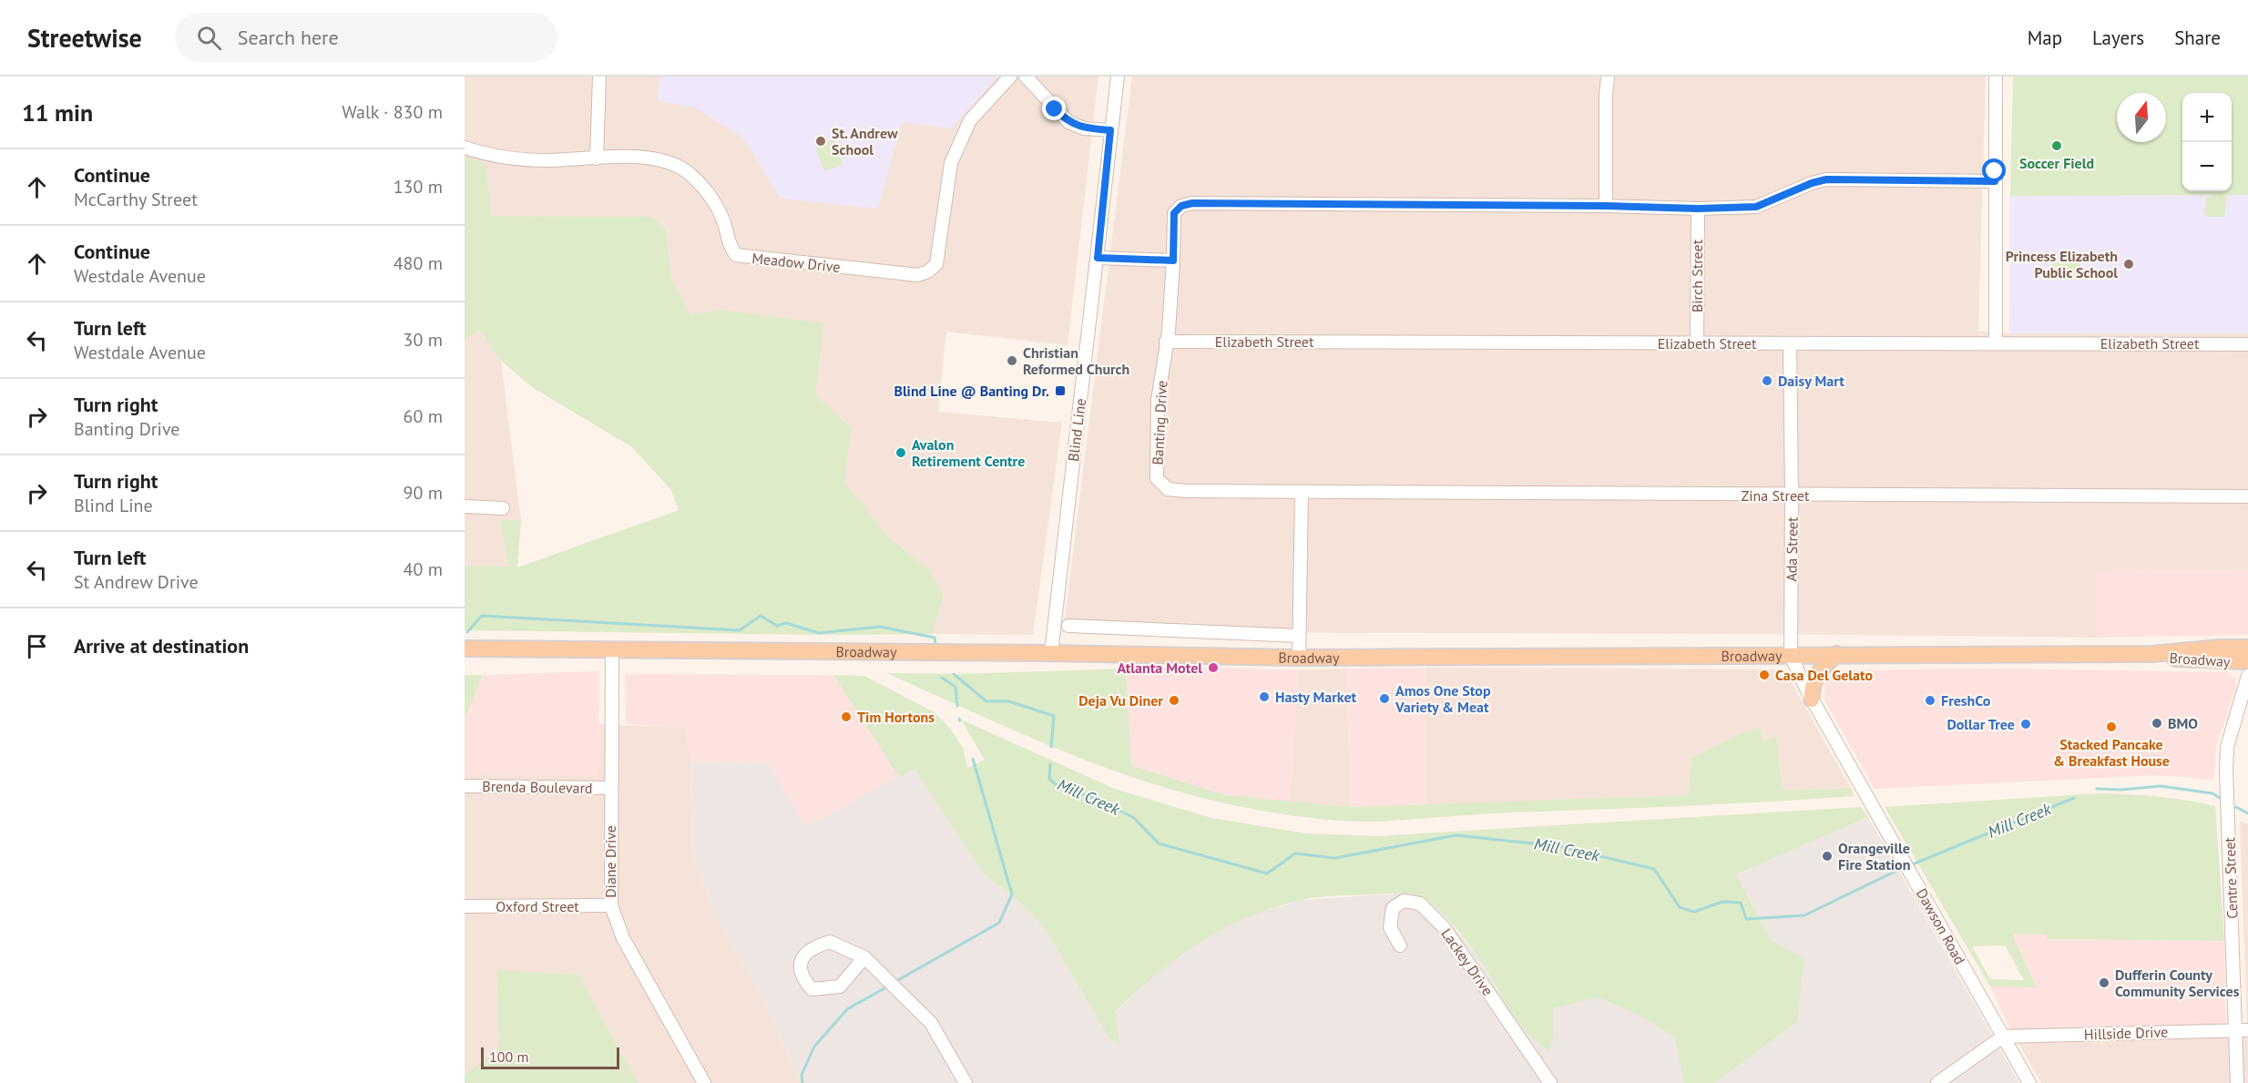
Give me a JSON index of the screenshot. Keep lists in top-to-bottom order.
{
  "streets": {
    "main road": ["Broadway"],
    "street": [
      "Meadow Drive",
      "Birch Street",
      "Elizabeth Street",
      "Banting Drive",
      "Blind Line",
      "Zina Street",
      "Ada Street",
      "Brenda Boulevard",
      "Diane Drive",
      "Centre Street",
      "Oxford Street",
      "Dawson Road",
      "Lackey Drive",
      "Hillside Drive"
    ]
  },
  "crossings": [
    ["Birch Street", "Elizabeth Street"],
    ["Elizabeth Street", "Banting Drive"],
    ["Elizabeth Street", "Ada Street"],
    ["Banting Drive", "Zina Street"],
    ["Blind Line", "Broadway"],
    ["Zina Street", "Ada Street"],
    ["Ada Street", "Broadway"],
    ["Ada Street", "Dawson Road"],
    ["Broadway", "Diane Drive"],
    ["Broadway", "Dawson Road"],
    ["Brenda Boulevard", "Diane Drive"],
    ["Diane Drive", "Oxford Street"],
    ["Centre Street", "Hillside Drive"],
    ["Dawson Road", "Hillside Drive"]
  ],
  "water": ["Mill Creek"],
  "places": {
    "other": [
      "St. Andrew School",
      "Soccer Field",
      "Princess Elizabeth Public School",
      "Christian Reformed Church",
      "Daisy Mart",
      "Avalon Retirement Centre",
      "Atlanta Motel",
      "Casa Del Gelato",
      "Hasty Market",
      "Amos One Stop Variety & Meat",
      "Deja Vu Diner",
      "FreshCo",
      "Tim Hortons",
      "BMO",
      "Dollar Tree",
      "Stacked Pancake & Breakfast House",
      "Orangeville Fire Station",
      "Dufferin County Community Services"
    ],
    "transit": ["Blind Line @ Banting Dr."]
  },
  "scale_bar": "100 m",
  "north": "top",
  "page": {
    "header": "Streetwise",
    "search": "Search here",
    "nav": ["Map", "Layers", "Share"],
    "heading": ["11 min", "Walk · 830 m"],
    "map_buttons": ["+", "−"],
    "list": [
      ["Continue", "McCarthy Street", "130 m"],
      ["Continue", "Westdale Avenue", "480 m"],
      ["Turn left", "Westdale Avenue", "30 m"],
      ["Turn right", "Banting Drive", "60 m"],
      ["Turn right", "Blind Line", "90 m"],
      ["Turn left", "St Andrew Drive", "40 m"],
      "Arrive at destination"
    ],
    "scale": "100 m"
  }
}
